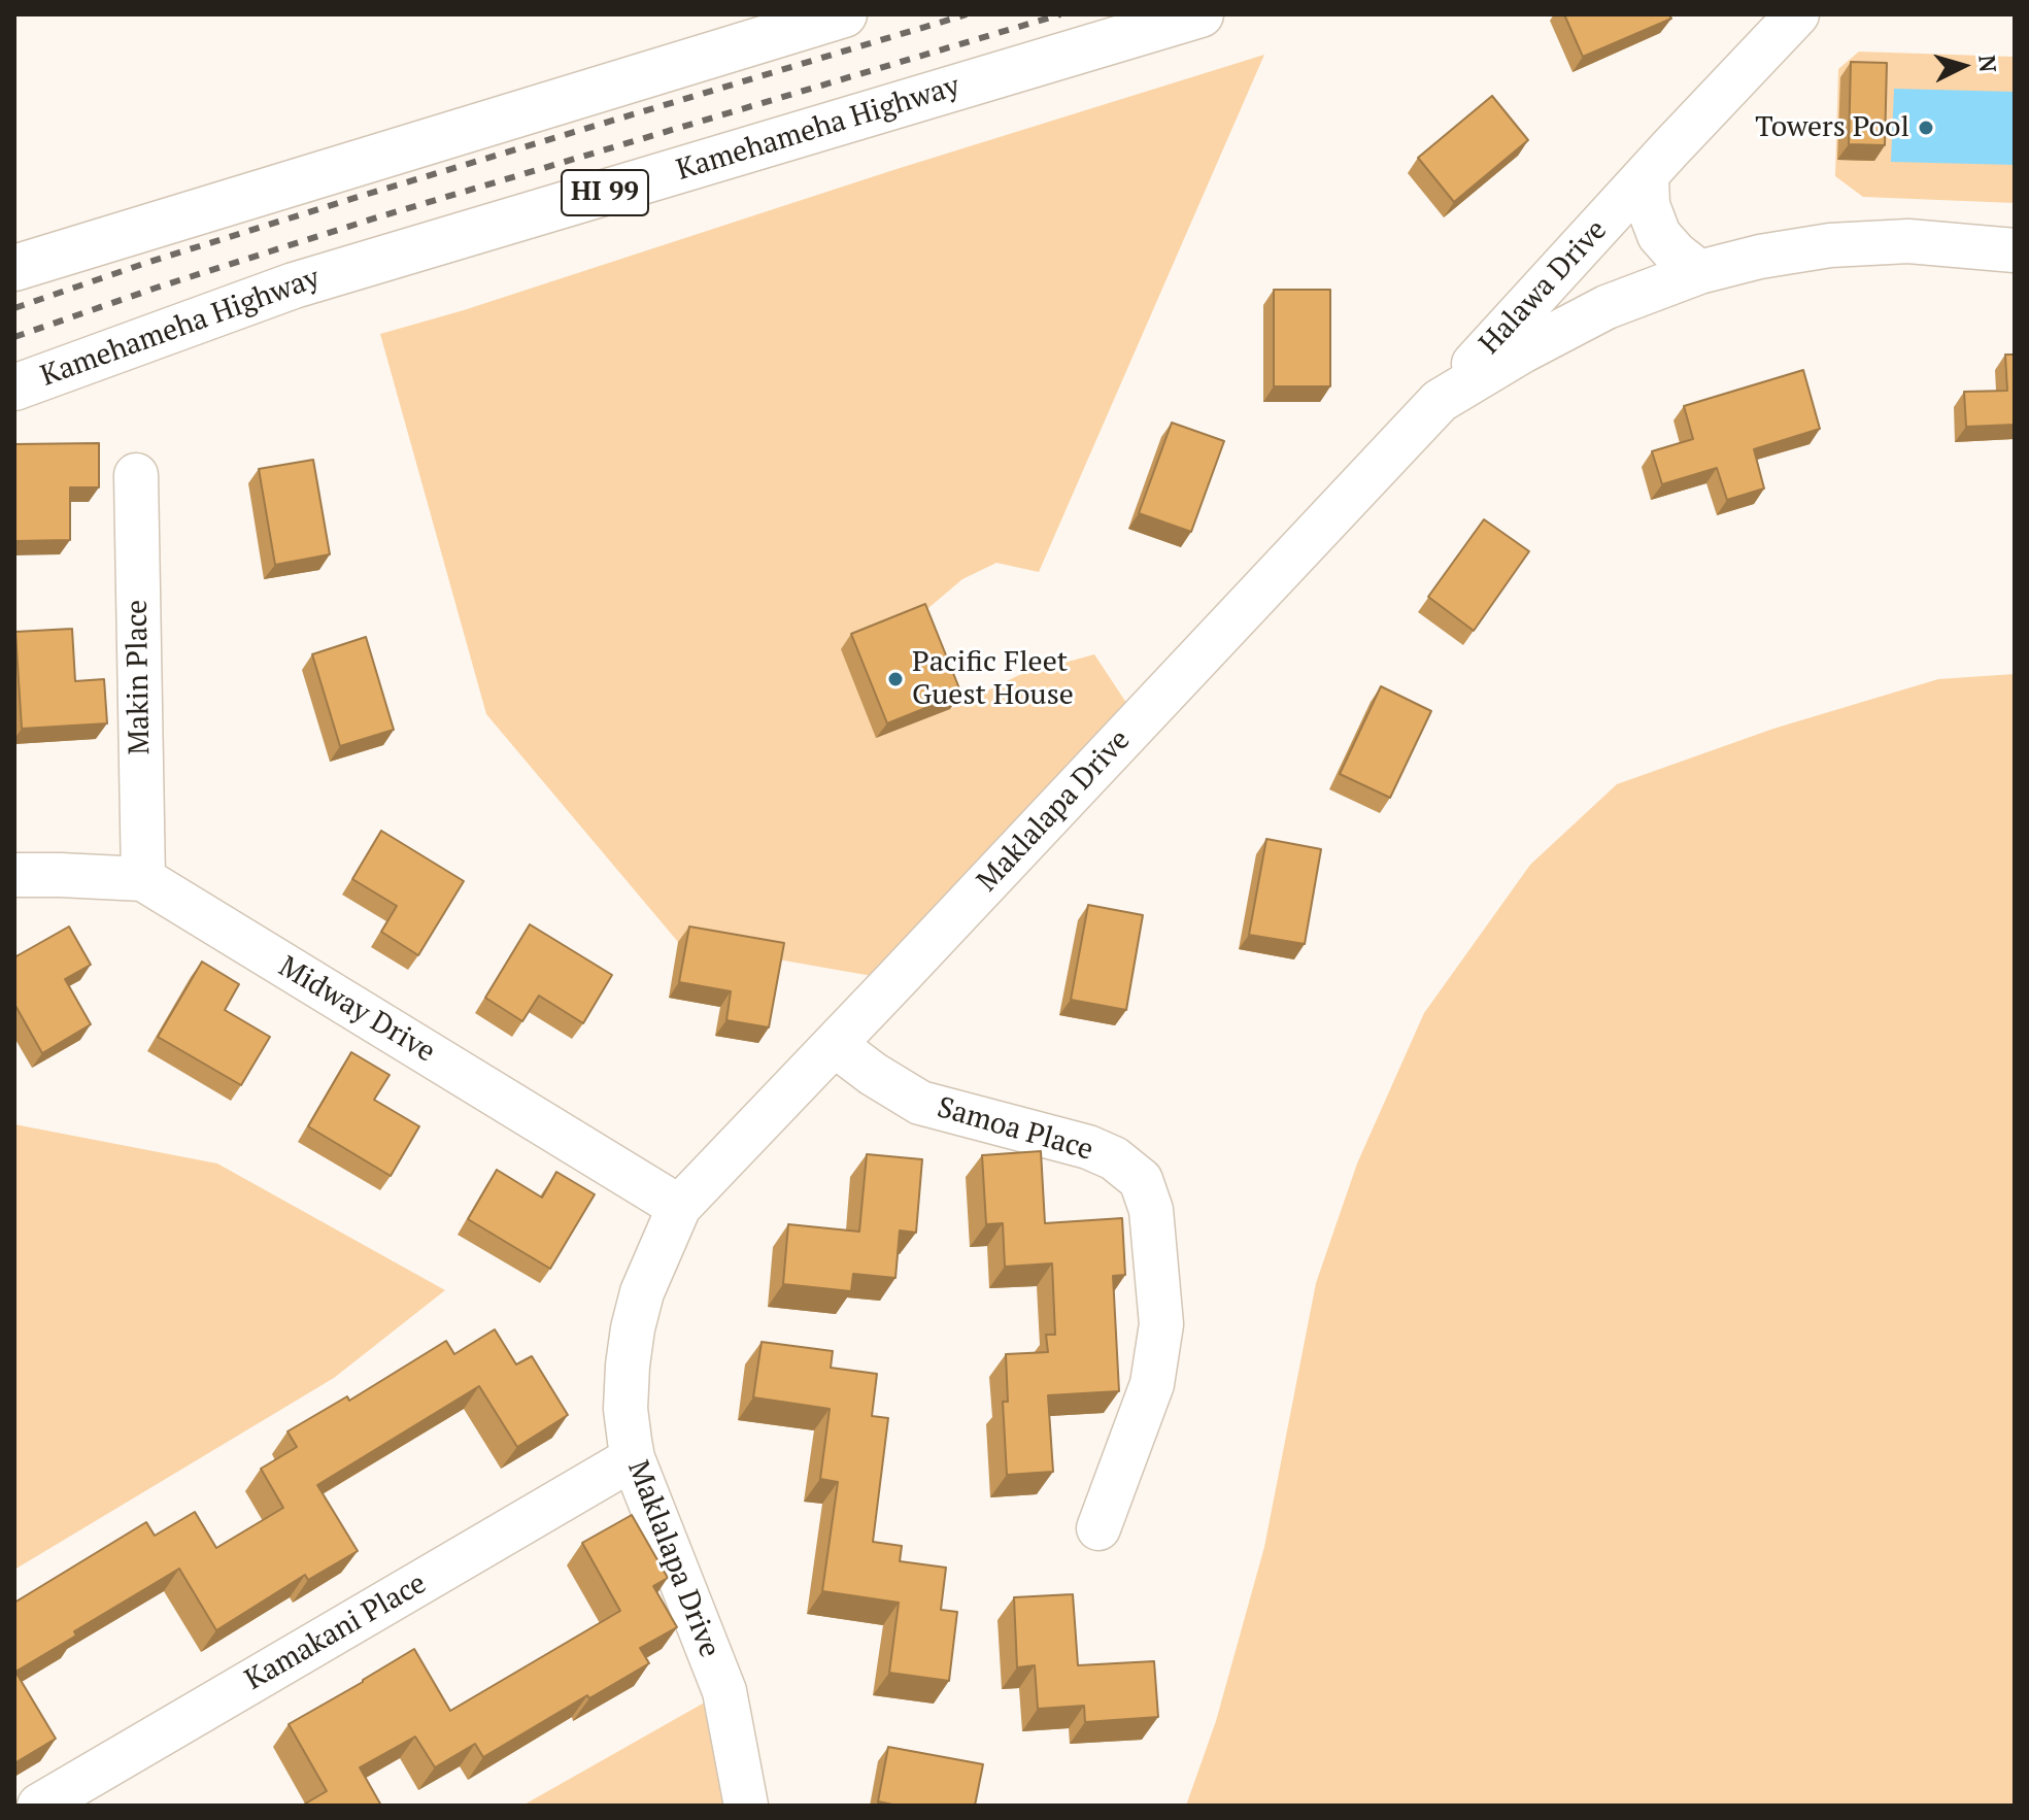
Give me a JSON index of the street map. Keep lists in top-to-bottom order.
{
  "streets": {
    "main road": ["Kamehameha Highway", "HI 99"],
    "street": [
      "Halawa Drive",
      "Makin Place",
      "Maklalapa Drive",
      "Midway Drive",
      "Samoa Place",
      "Kamakani Place"
    ]
  },
  "crossings": [
    ["Halawa Drive", "Maklalapa Drive"],
    ["Makin Place", "Midway Drive"],
    ["Maklalapa Drive", "Midway Drive"],
    ["Maklalapa Drive", "Samoa Place"],
    ["Maklalapa Drive", "Kamakani Place"]
  ],
  "places": ["Towers Pool", "Pacific Fleet Guest House"],
  "north": "right"
}
